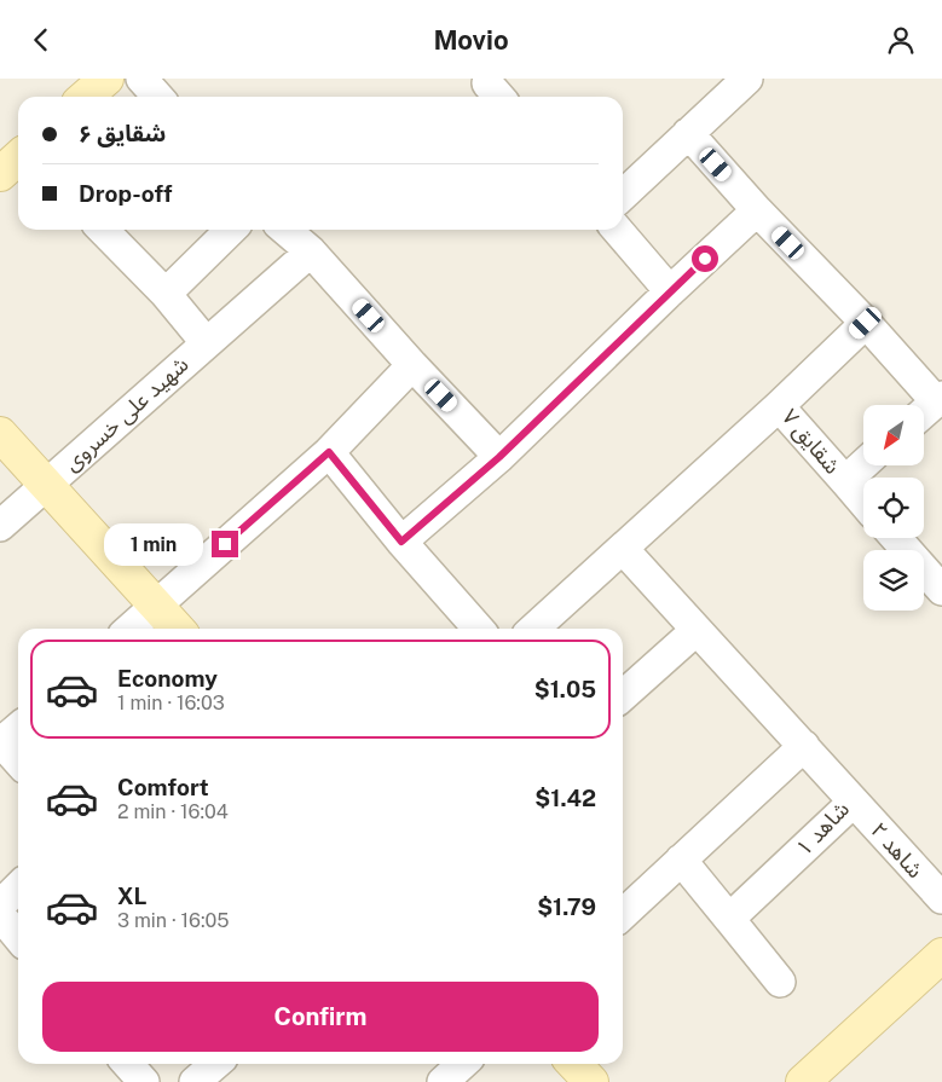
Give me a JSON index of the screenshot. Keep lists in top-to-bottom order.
{
  "streets": {
    "street": [
      "شهید علی خسروی",
      "شقایق ۷",
      "شاهد ۱",
      "شاهد ۲"
    ]
  },
  "crossings": [
    ["شاهد ۱", "شاهد ۲"]
  ],
  "north": "bottom left",
  "page": {
    "header": "Movio",
    "banner": ["شقایق ۶", "Drop-off"],
    "bubble": "1 min",
    "list": [
      {
        "name": "Economy",
        "note": "1 min · 16:03",
        "value": "$1.05"
      },
      {
        "name": "Comfort",
        "note": "2 min · 16:04",
        "value": "$1.42"
      },
      {
        "name": "XL",
        "note": "3 min · 16:05",
        "value": "$1.79"
      }
    ],
    "buttons": "Confirm"
  }
}
